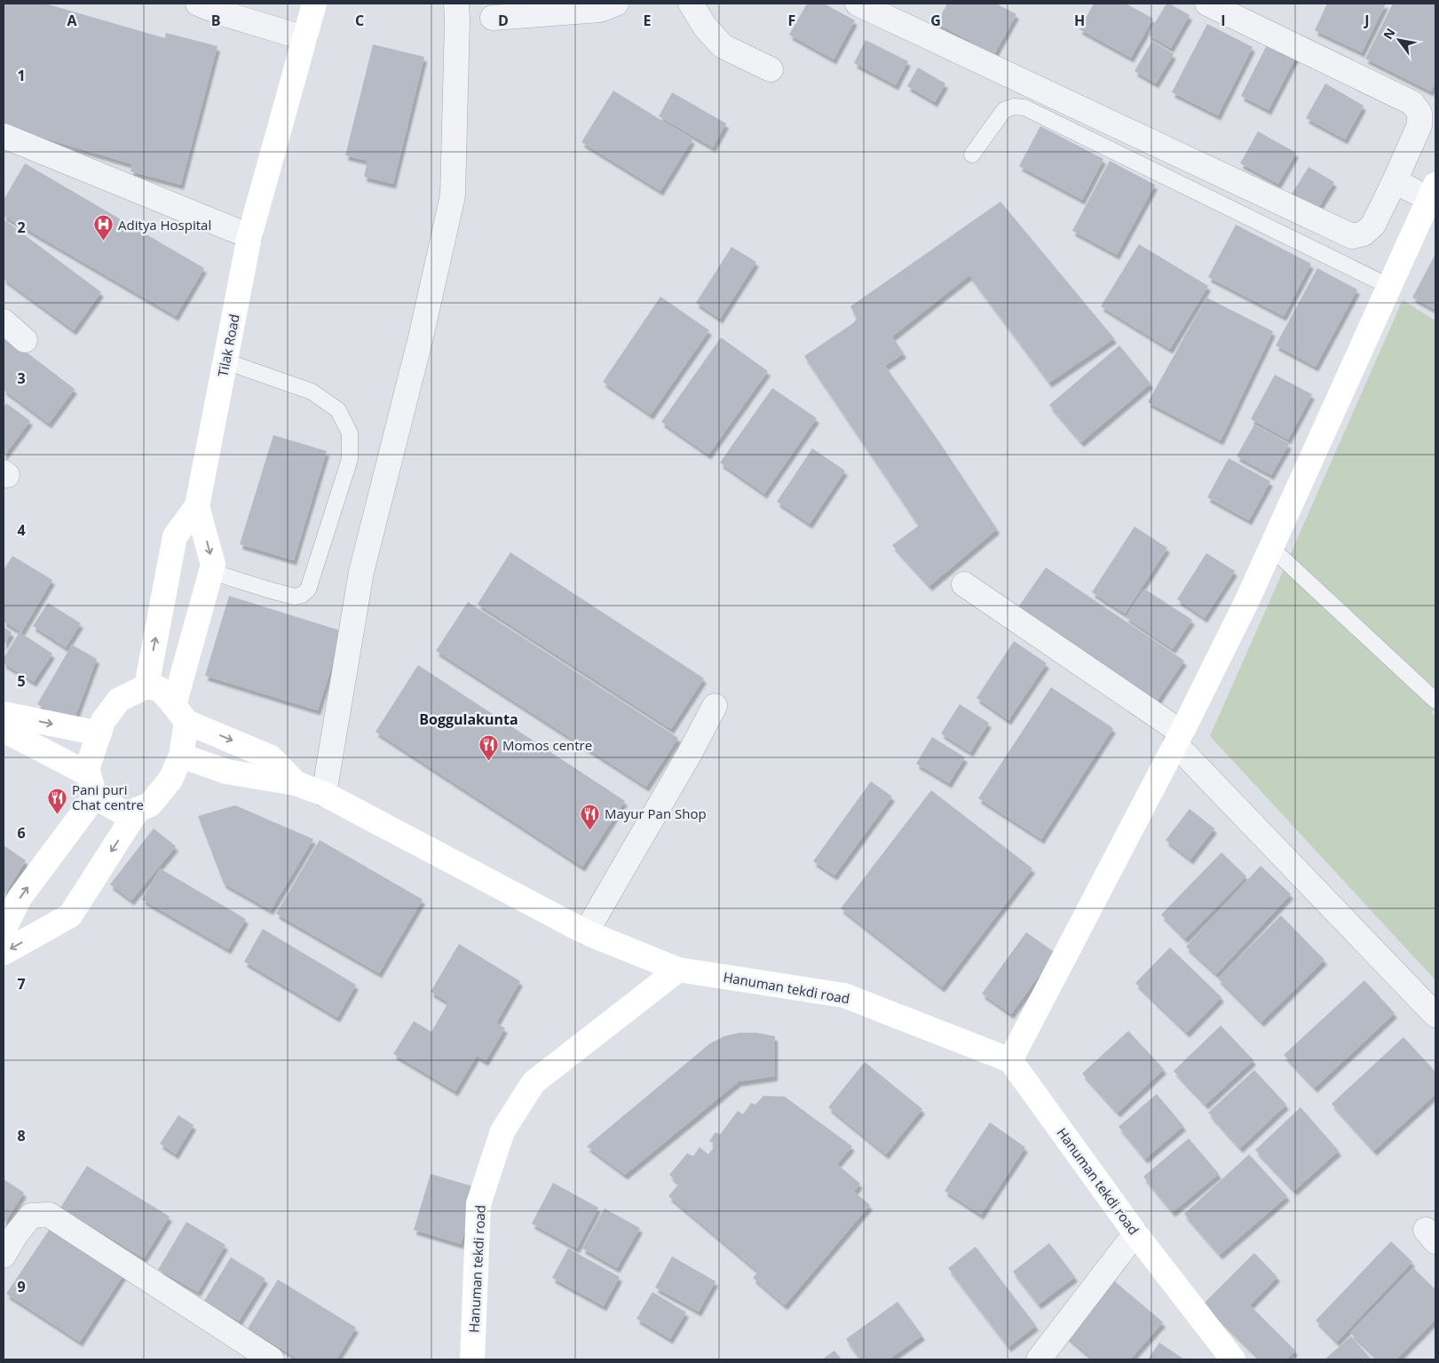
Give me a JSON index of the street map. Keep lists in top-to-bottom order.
{
  "streets": {
    "street": ["Tilak Road", "Hanuman tekdi road"]
  },
  "districts": ["Boggulakunta"],
  "places": {
    "hospital": ["Aditya Hospital"],
    "restaurant": ["Momos centre", "Pani puri Chat centre", "Mayur Pan Shop"]
  },
  "north": "top left",
  "grid": {
    "columns": [
      "A",
      "B",
      "C",
      "D",
      "E",
      "F",
      "G",
      "H",
      "I",
      "J"
    ],
    "rows": [
      "1",
      "2",
      "3",
      "4",
      "5",
      "6",
      "7",
      "8",
      "9"
    ]
  }
}
